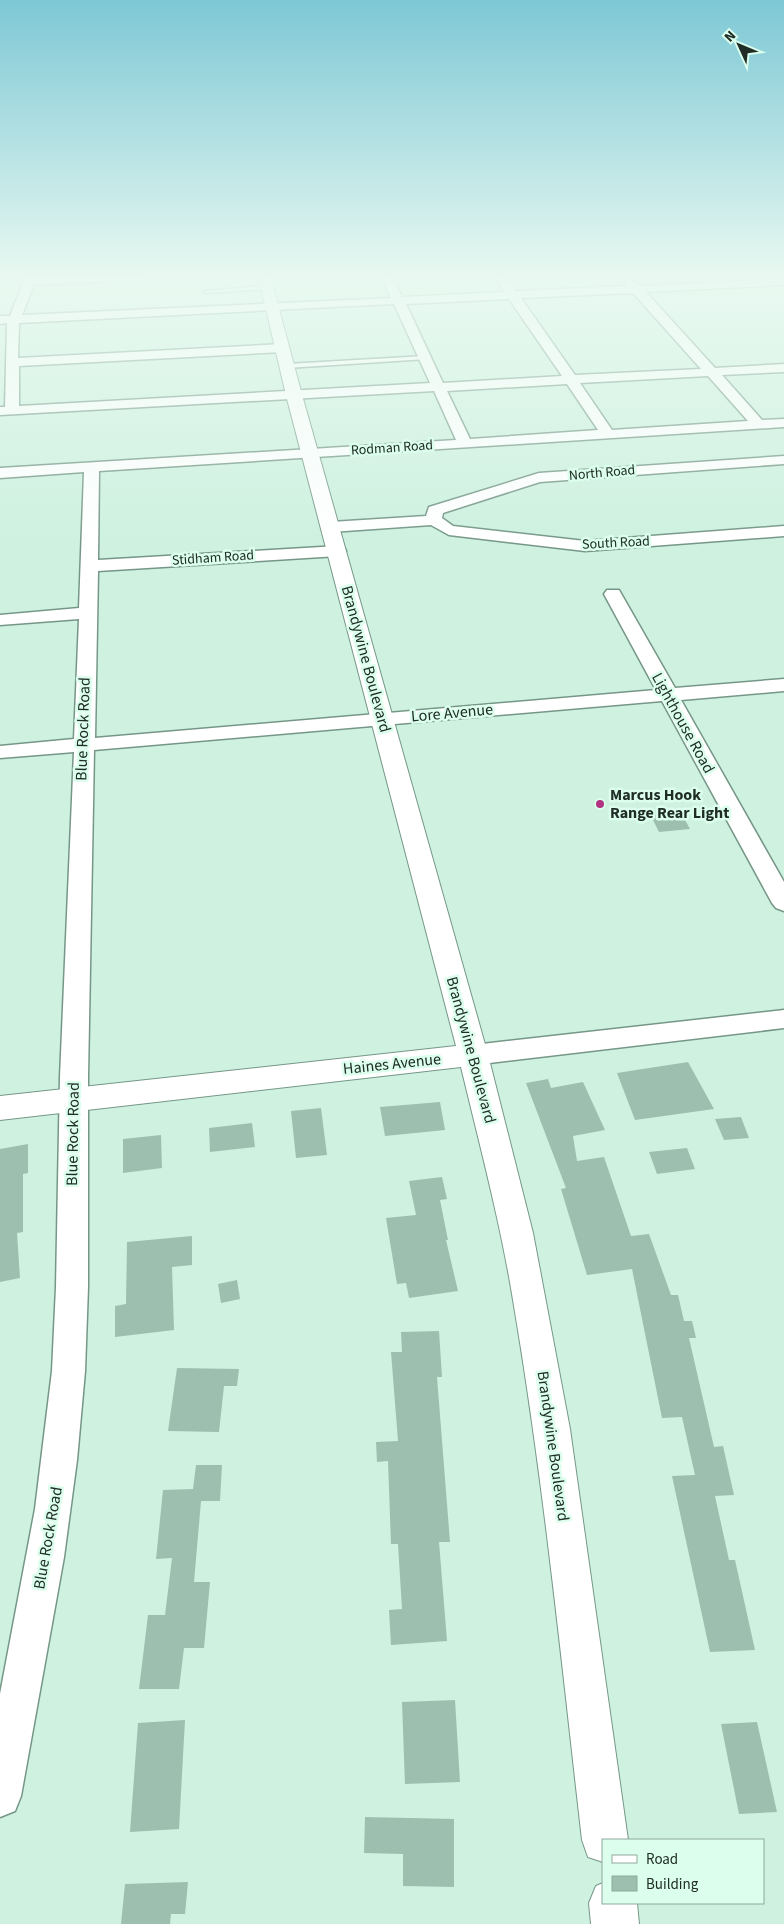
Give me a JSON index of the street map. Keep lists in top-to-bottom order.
{
  "streets": {
    "street": [
      "Rodman Road",
      "North Road",
      "South Road",
      "Stidham Road",
      "Brandywine Boulevard",
      "Lore Avenue",
      "Lighthouse Road",
      "Blue Rock Road",
      "Haines Avenue"
    ]
  },
  "crossings": [
    ["Rodman Road", "Brandywine Boulevard"],
    ["Rodman Road", "Blue Rock Road"],
    ["North Road", "South Road"],
    ["Stidham Road", "Brandywine Boulevard"],
    ["Stidham Road", "Blue Rock Road"],
    ["Brandywine Boulevard", "Lore Avenue"],
    ["Brandywine Boulevard", "Haines Avenue"],
    ["Lore Avenue", "Lighthouse Road"],
    ["Lore Avenue", "Blue Rock Road"],
    ["Blue Rock Road", "Haines Avenue"]
  ],
  "places": ["Marcus Hook Range Rear Light"],
  "legend": ["Road", "Building"],
  "north": "top left"
}
